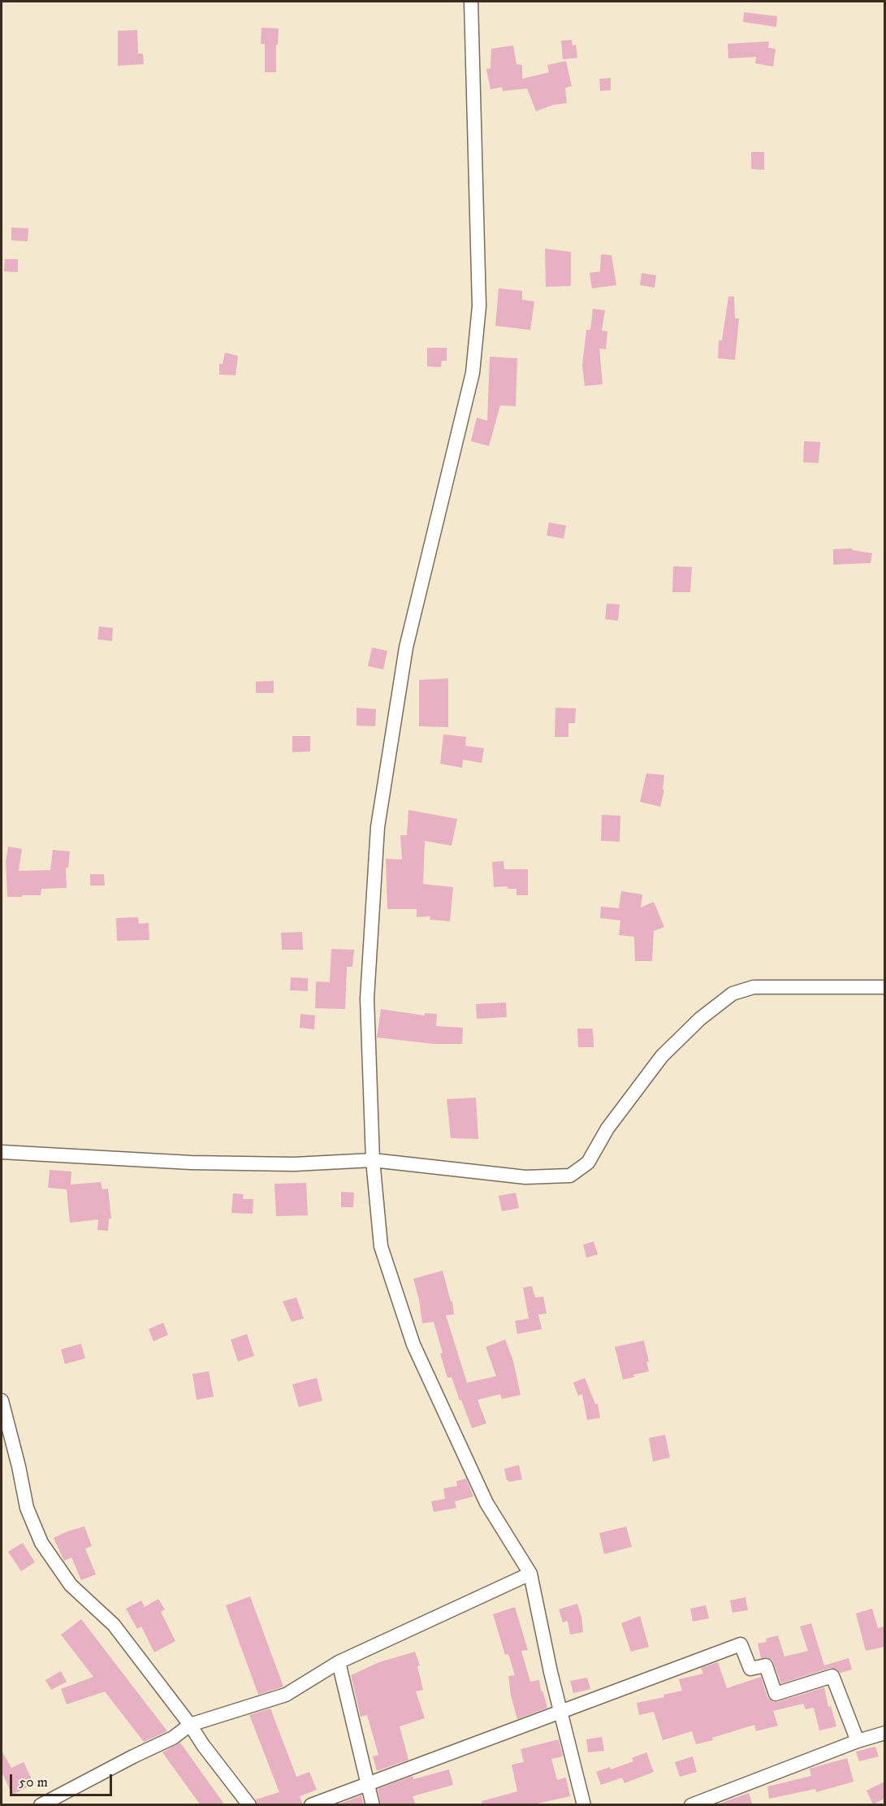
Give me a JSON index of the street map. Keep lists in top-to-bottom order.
{
  "scale_bar": "50 m"
}
